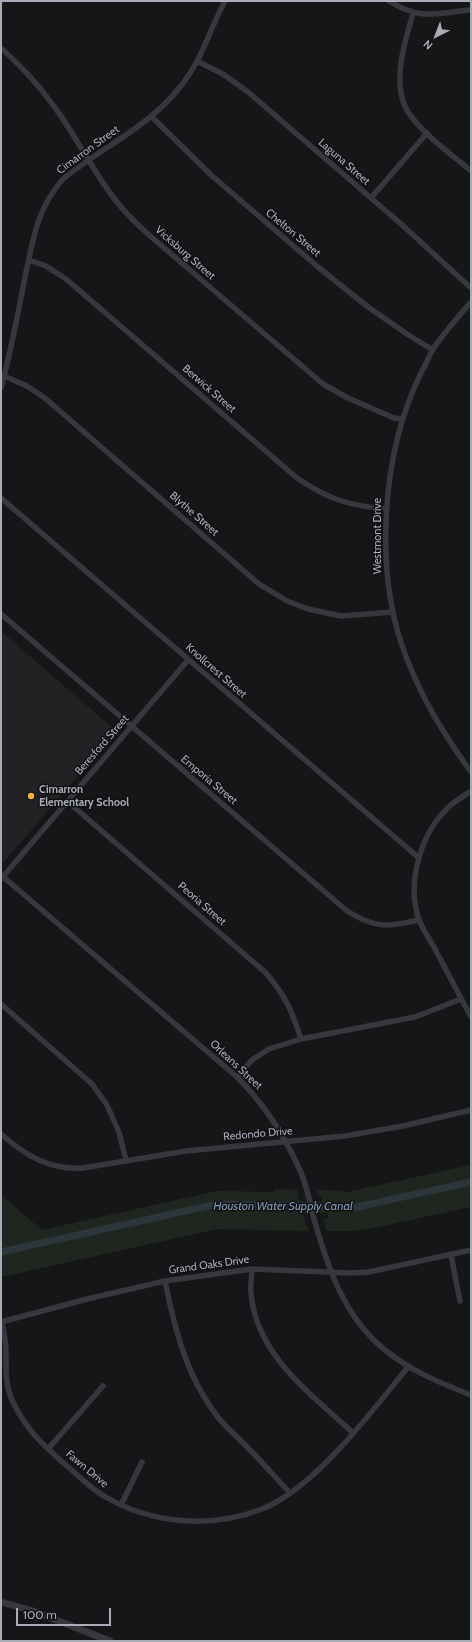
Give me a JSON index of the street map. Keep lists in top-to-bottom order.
{
  "streets": {
    "street": [
      "Cimarron Street",
      "Laguna Street",
      "Chelton Street",
      "Vicksburg Street",
      "Berwick Street",
      "Blythe Street",
      "Westmont Drive",
      "Knollcrest Street",
      "Beresford Street",
      "Emporia Street",
      "Peoria Street",
      "Orleans Street",
      "Redondo Drive",
      "Grand Oaks Drive",
      "Fawn Drive"
    ]
  },
  "crossings": [
    ["Cimarron Street", "Laguna Street"],
    ["Cimarron Street", "Chelton Street"],
    ["Cimarron Street", "Vicksburg Street"],
    ["Cimarron Street", "Berwick Street"],
    ["Cimarron Street", "Blythe Street"],
    ["Chelton Street", "Westmont Drive"],
    ["Vicksburg Street", "Westmont Drive"],
    ["Berwick Street", "Westmont Drive"],
    ["Blythe Street", "Westmont Drive"],
    ["Knollcrest Street", "Beresford Street"],
    ["Beresford Street", "Emporia Street"],
    ["Beresford Street", "Peoria Street"],
    ["Beresford Street", "Orleans Street"],
    ["Orleans Street", "Redondo Drive"],
    ["Orleans Street", "Grand Oaks Drive"],
    ["Orleans Street", "Fawn Drive"],
    ["Grand Oaks Drive", "Fawn Drive"]
  ],
  "water": ["Houston Water Supply Canal"],
  "places": ["Cimarron Elementary School"],
  "scale_bar": "100 m",
  "north": "bottom left"
}
